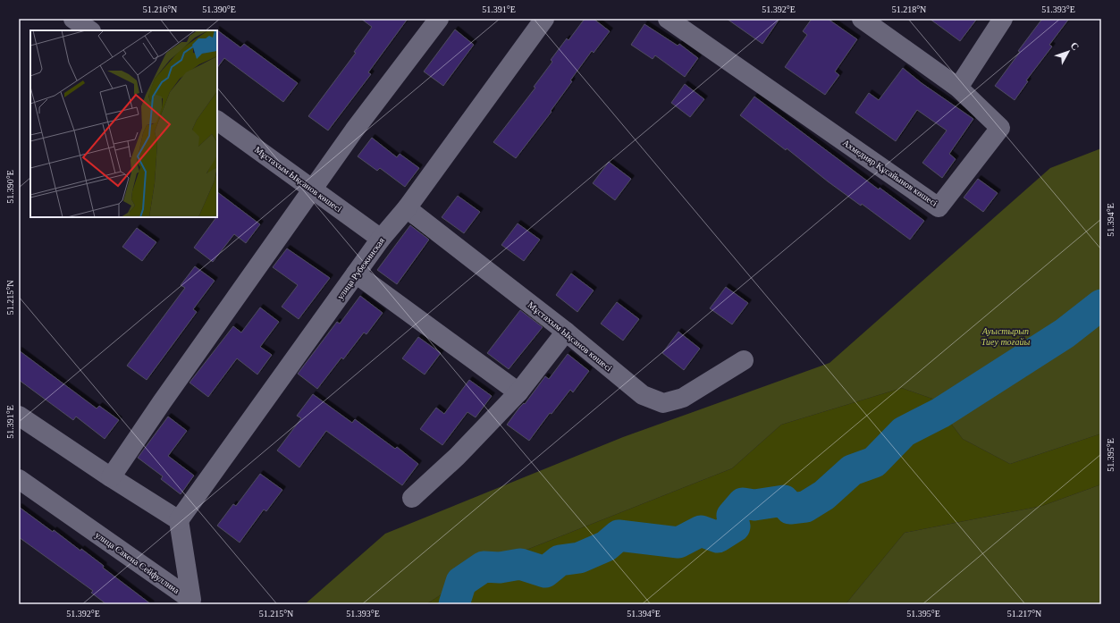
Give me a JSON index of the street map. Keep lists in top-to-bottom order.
{
  "streets": {
    "street": [
      "Ахмедияр Құсайынов көшесі",
      "Мұстахым Ықсанов көшесі",
      "улица Рубежинская",
      "улица Сакена Сейфуллина"
    ]
  },
  "crossings": [
    ["Мұстахым Ықсанов көшесі", "улица Рубежинская"],
    ["улица Рубежинская", "улица Сакена Сейфуллина"]
  ],
  "parks": ["Ауыстырып Тиеу тоғайы"],
  "north": "top right",
  "coordinates": [
    "51.216°N",
    "51.390°E",
    "51.391°E",
    "51.392°E",
    "51.218°N",
    "51.393°E",
    "51.394°E",
    "51.215°N",
    "51.395°E",
    "51.217°N"
  ]
}
